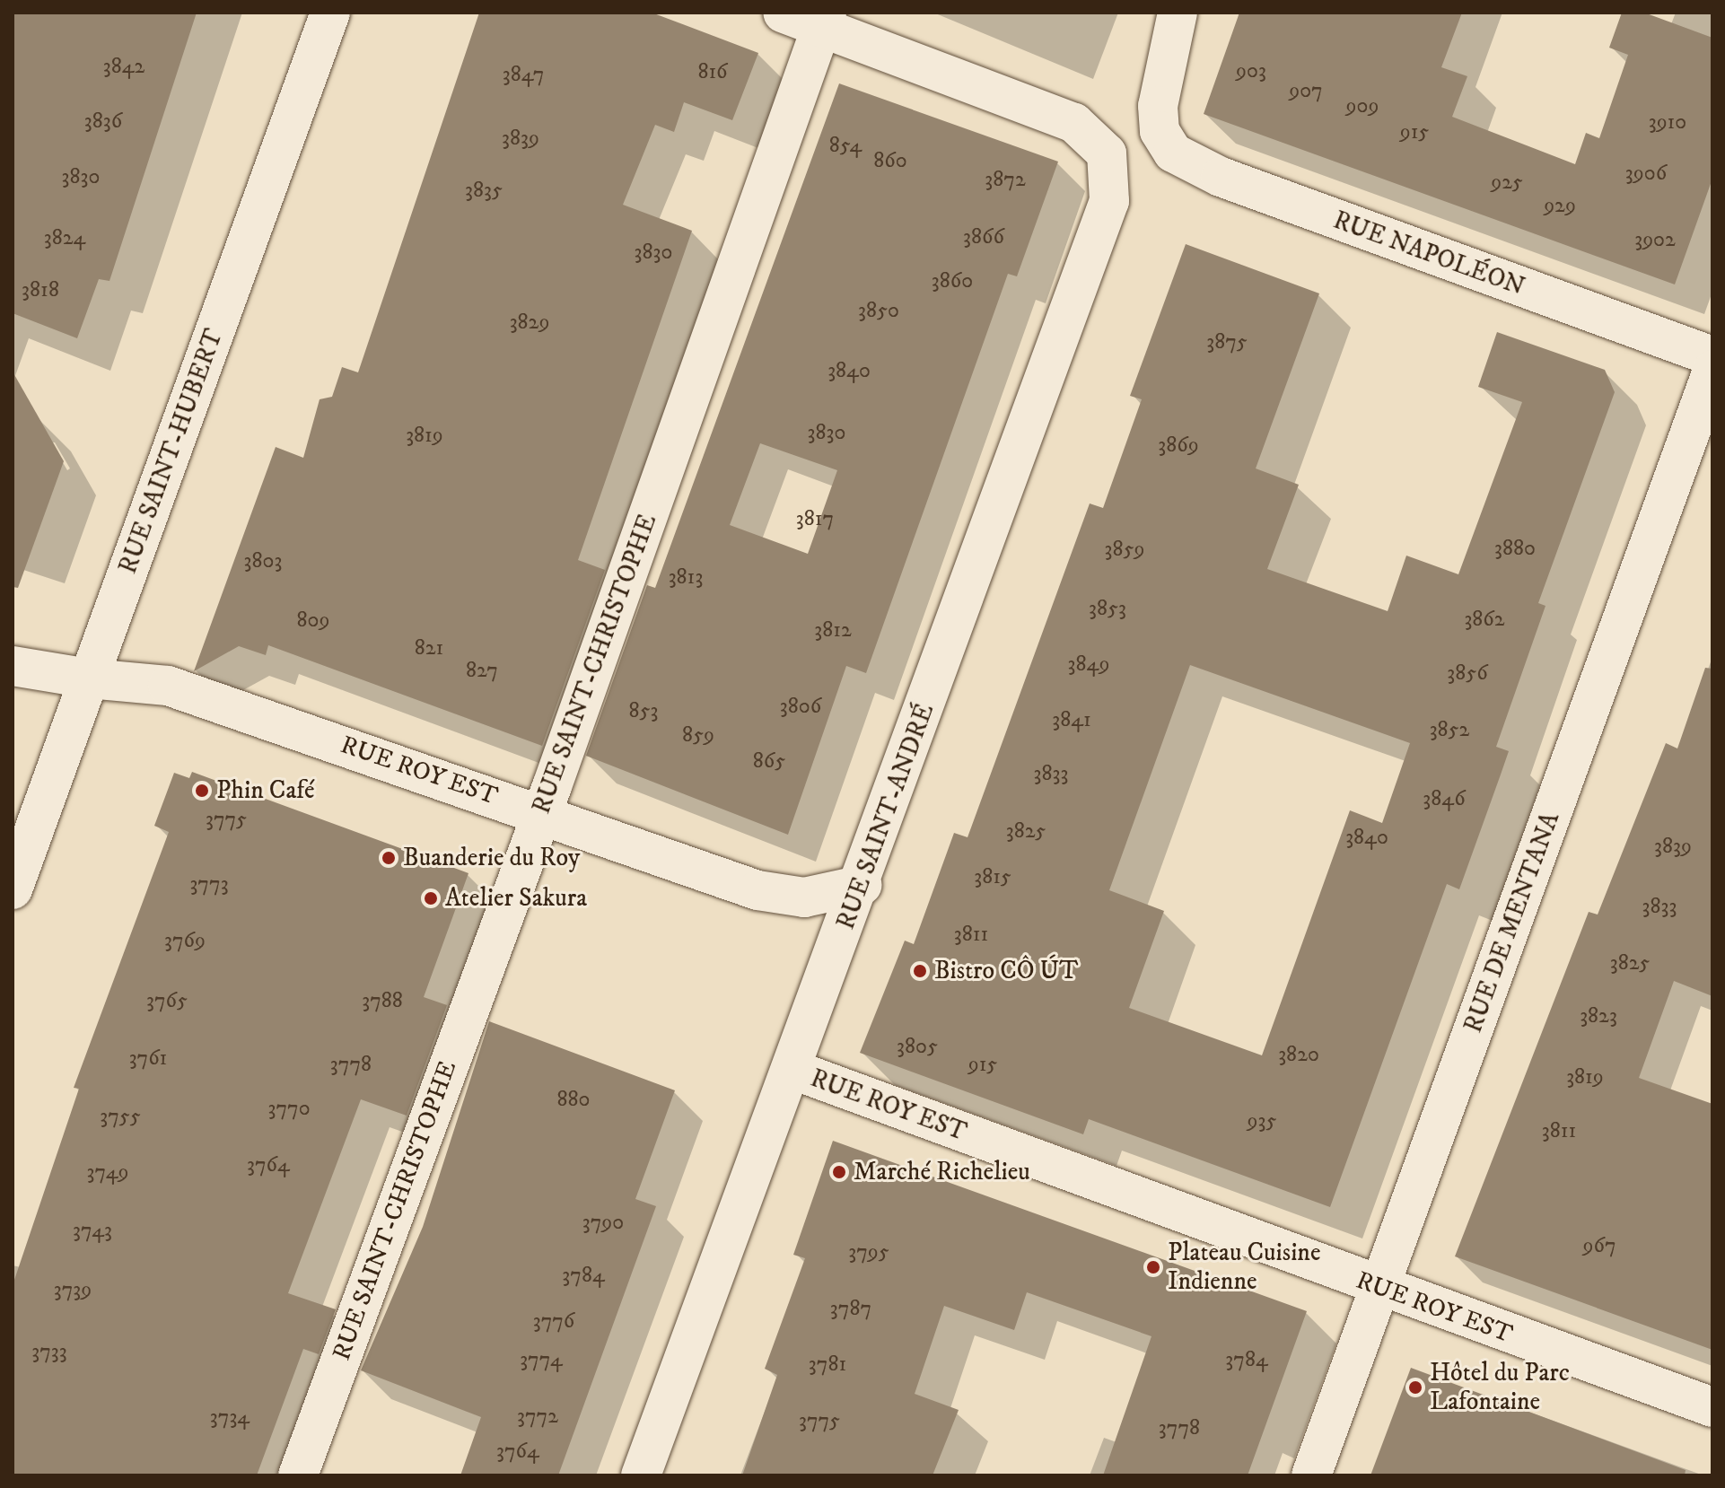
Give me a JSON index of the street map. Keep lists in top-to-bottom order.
{
  "streets": {
    "street": [
      "RUE NAPOLÉON",
      "RUE SAINT-HUBERT",
      "RUE SAINT-CHRISTOPHE",
      "RUE ROY EST",
      "RUE SAINT-ANDRÉ",
      "RUE DE MENTANA"
    ]
  },
  "crossings": [
    ["RUE SAINT-HUBERT", "RUE ROY EST"],
    ["RUE SAINT-CHRISTOPHE", "RUE ROY EST"],
    ["RUE SAINT-CHRISTOPHE", "RUE SAINT-ANDRÉ"],
    ["RUE ROY EST", "RUE SAINT-ANDRÉ"],
    ["RUE ROY EST", "RUE DE MENTANA"]
  ],
  "places": [
    "Phin Café",
    "Buanderie du Roy",
    "Atelier Sakura",
    "Bistro CÔ ÚT",
    "Marché Richelieu",
    "Plateau Cuisine Indienne",
    "Hôtel du Parc Lafontaine"
  ],
  "house_numbers": [
    "3842",
    "903",
    "816",
    "3847",
    "907",
    "909",
    "3836",
    "3910",
    "915",
    "3839",
    "854",
    "860",
    "3906",
    "3830",
    "3872",
    "925",
    "3835",
    "929",
    "3866",
    "3824",
    "3902",
    "3830",
    "3860",
    "3818",
    "3850",
    "3829",
    "3875",
    "3840",
    "3830",
    "3819",
    "3869",
    "3817",
    "3880",
    "3859",
    "3803",
    "3813",
    "3853",
    "3862",
    "809",
    "3812",
    "821",
    "3849",
    "827",
    "3856",
    "3806",
    "853",
    "3841",
    "3852",
    "859",
    "865",
    "3833",
    "3846",
    "3775",
    "3825",
    "3840",
    "3839",
    "3815",
    "3773",
    "3833",
    "3811",
    "3769",
    "3825",
    "3765",
    "3788",
    "3823",
    "3805",
    "3820",
    "3761",
    "3778",
    "915",
    "3819",
    "880",
    "3770",
    "3755",
    "935",
    "3811",
    "3764",
    "3749",
    "3790",
    "3743",
    "967",
    "3795",
    "3784",
    "3739",
    "3787",
    "3776",
    "3733",
    "3774",
    "3784",
    "3781",
    "3772",
    "3734",
    "3775",
    "3778",
    "3764"
  ]
}
